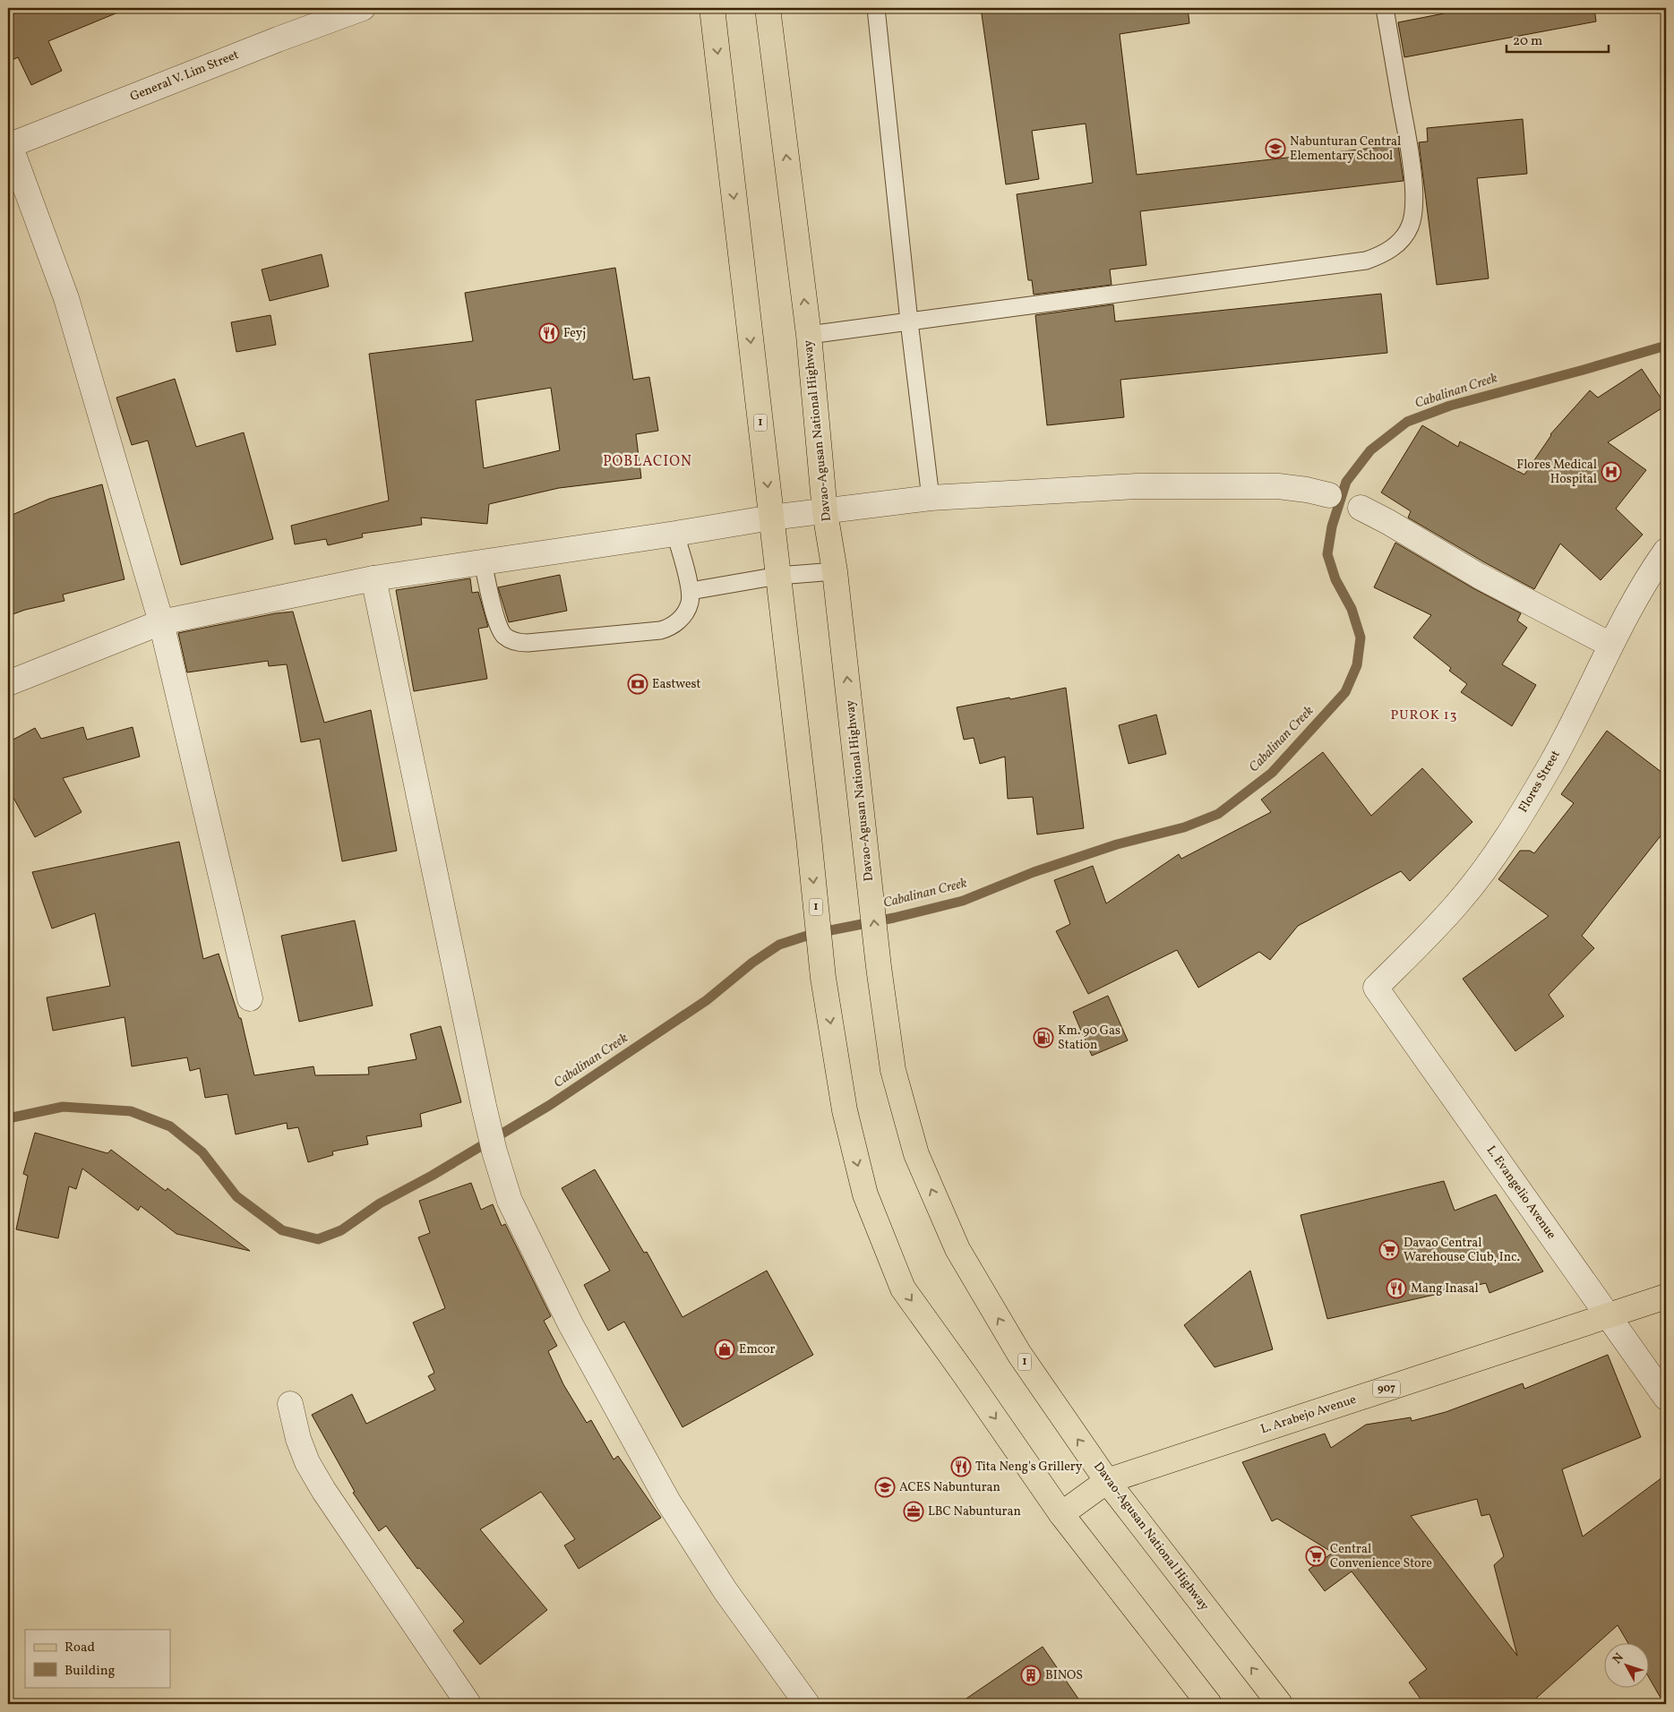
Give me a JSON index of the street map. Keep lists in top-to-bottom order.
{
  "streets": {
    "main road": [
      "1",
      "Davao-Agusan National Highway",
      "907",
      "L. Arabejo Avenue"
    ],
    "street": ["General V. Lim Street", "Flores Street", "L. Evangelio Avenue"]
  },
  "crossings": [
    ["1", "L. Arabejo Avenue"],
    ["Davao-Agusan National Highway", "L. Arabejo Avenue"],
    ["Flores Street", "L. Evangelio Avenue"],
    ["L. Evangelio Avenue", "L. Arabejo Avenue"]
  ],
  "districts": ["POBLACION", "PUROK 13"],
  "water": ["Cabalinan Creek"],
  "places": {
    "school or university": ["Nabunturan Central Elementary School", "ACES Nabunturan"],
    "restaurant": ["Feyj", "Mang Inasal", "Tita Neng's Grillery"],
    "hospital": ["Flores Medical Hospital"],
    "bank": ["Eastwest"],
    "fuel station": ["Km. 90 Gas Station"],
    "supermarket": ["Davao Central Warehouse Club, Inc.", "Central Convenience Store"],
    "shop": ["Emcor"],
    "office": ["LBC Nabunturan"],
    "building": ["BINOS"]
  },
  "legend": ["Road", "Building"],
  "scale_bar": "20 m",
  "north": "top left"
}
